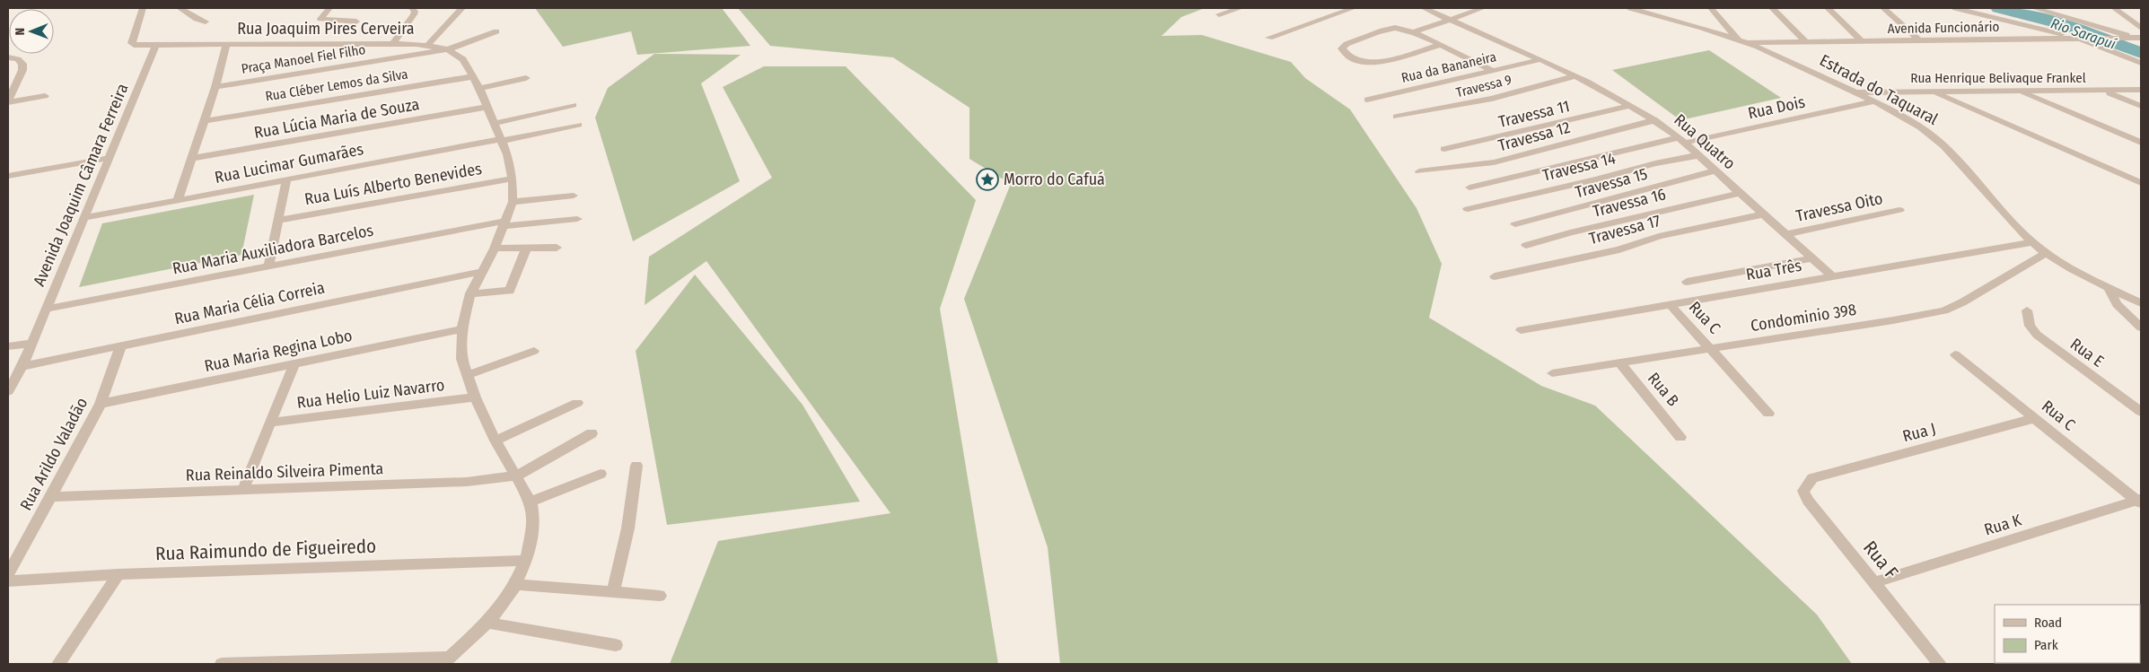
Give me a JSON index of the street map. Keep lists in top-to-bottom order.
{
  "streets": {
    "street": [
      "Avenida Funcionário",
      "Rua Joaquim Pires Cerveira",
      "Praça Manoel Fiel Filho",
      "Rua da Bananeira",
      "Rua Henrique Belivaque Frankel",
      "Rua Cléber Lemos da Silva",
      "Travessa 9",
      "Estrada do Taquaral",
      "Rua Dois",
      "Travessa 11",
      "Rua Lúcia Maria de Souza",
      "Travessa 12",
      "Rua Quatro",
      "Rua Lucimar Gumarães",
      "Travessa 14",
      "Travessa 15",
      "Rua Luís Alberto Benevides",
      "Avenida Joaquim Câmara Ferreira",
      "Travessa 16",
      "Travessa Oito",
      "Travessa 17",
      "Rua Maria Auxiliadora Barcelos",
      "Rua Três",
      "Rua Maria Célia Correia",
      "Rua C",
      "Condominio 398",
      "Rua Maria Regina Lobo",
      "Rua E",
      "Rua B",
      "Rua Helio Luiz Navarro",
      "Rua J",
      "Rua Arildo Valadão",
      "Rua Reinaldo Silveira Pimenta",
      "Rua K",
      "Rua Raimundo de Figueiredo",
      "Rua F"
    ]
  },
  "crossings": [
    ["Avenida Funcionário", "Estrada do Taquaral"],
    ["Rua Joaquim Pires Cerveira", "Praça Manoel Fiel Filho"],
    ["Rua Joaquim Pires Cerveira", "Avenida Joaquim Câmara Ferreira"],
    ["Rua da Bananeira", "Rua Quatro"],
    ["Rua Henrique Belivaque Frankel", "Estrada do Taquaral"],
    ["Travessa 9", "Rua Quatro"],
    ["Estrada do Taquaral", "Rua Dois"],
    ["Estrada do Taquaral", "Rua Três"],
    ["Estrada do Taquaral", "Condominio 398"],
    ["Rua Dois", "Rua Quatro"],
    ["Travessa 11", "Rua Quatro"],
    ["Travessa 12", "Rua Quatro"],
    ["Rua Quatro", "Travessa 14"],
    ["Rua Quatro", "Travessa 15"],
    ["Rua Quatro", "Travessa 16"],
    ["Rua Quatro", "Travessa Oito"],
    ["Rua Quatro", "Travessa 17"],
    ["Rua Quatro", "Rua Três"],
    ["Rua Lucimar Gumarães", "Avenida Joaquim Câmara Ferreira"],
    ["Avenida Joaquim Câmara Ferreira", "Rua Maria Auxiliadora Barcelos"],
    ["Avenida Joaquim Câmara Ferreira", "Rua Maria Célia Correia"],
    ["Rua Três", "Rua C"],
    ["Rua Maria Célia Correia", "Rua Arildo Valadão"],
    ["Rua C", "Condominio 398"],
    ["Rua C", "Rua J"],
    ["Rua C", "Rua K"],
    ["Condominio 398", "Rua B"],
    ["Rua Maria Regina Lobo", "Rua Arildo Valadão"],
    ["Rua J", "Rua F"],
    ["Rua Arildo Valadão", "Rua Reinaldo Silveira Pimenta"],
    ["Rua K", "Rua F"]
  ],
  "water": ["Rio Sarapuí"],
  "places": {
    "place": ["Morro do Cafuá"]
  },
  "legend": ["Road", "Park"],
  "north": "left"
}
